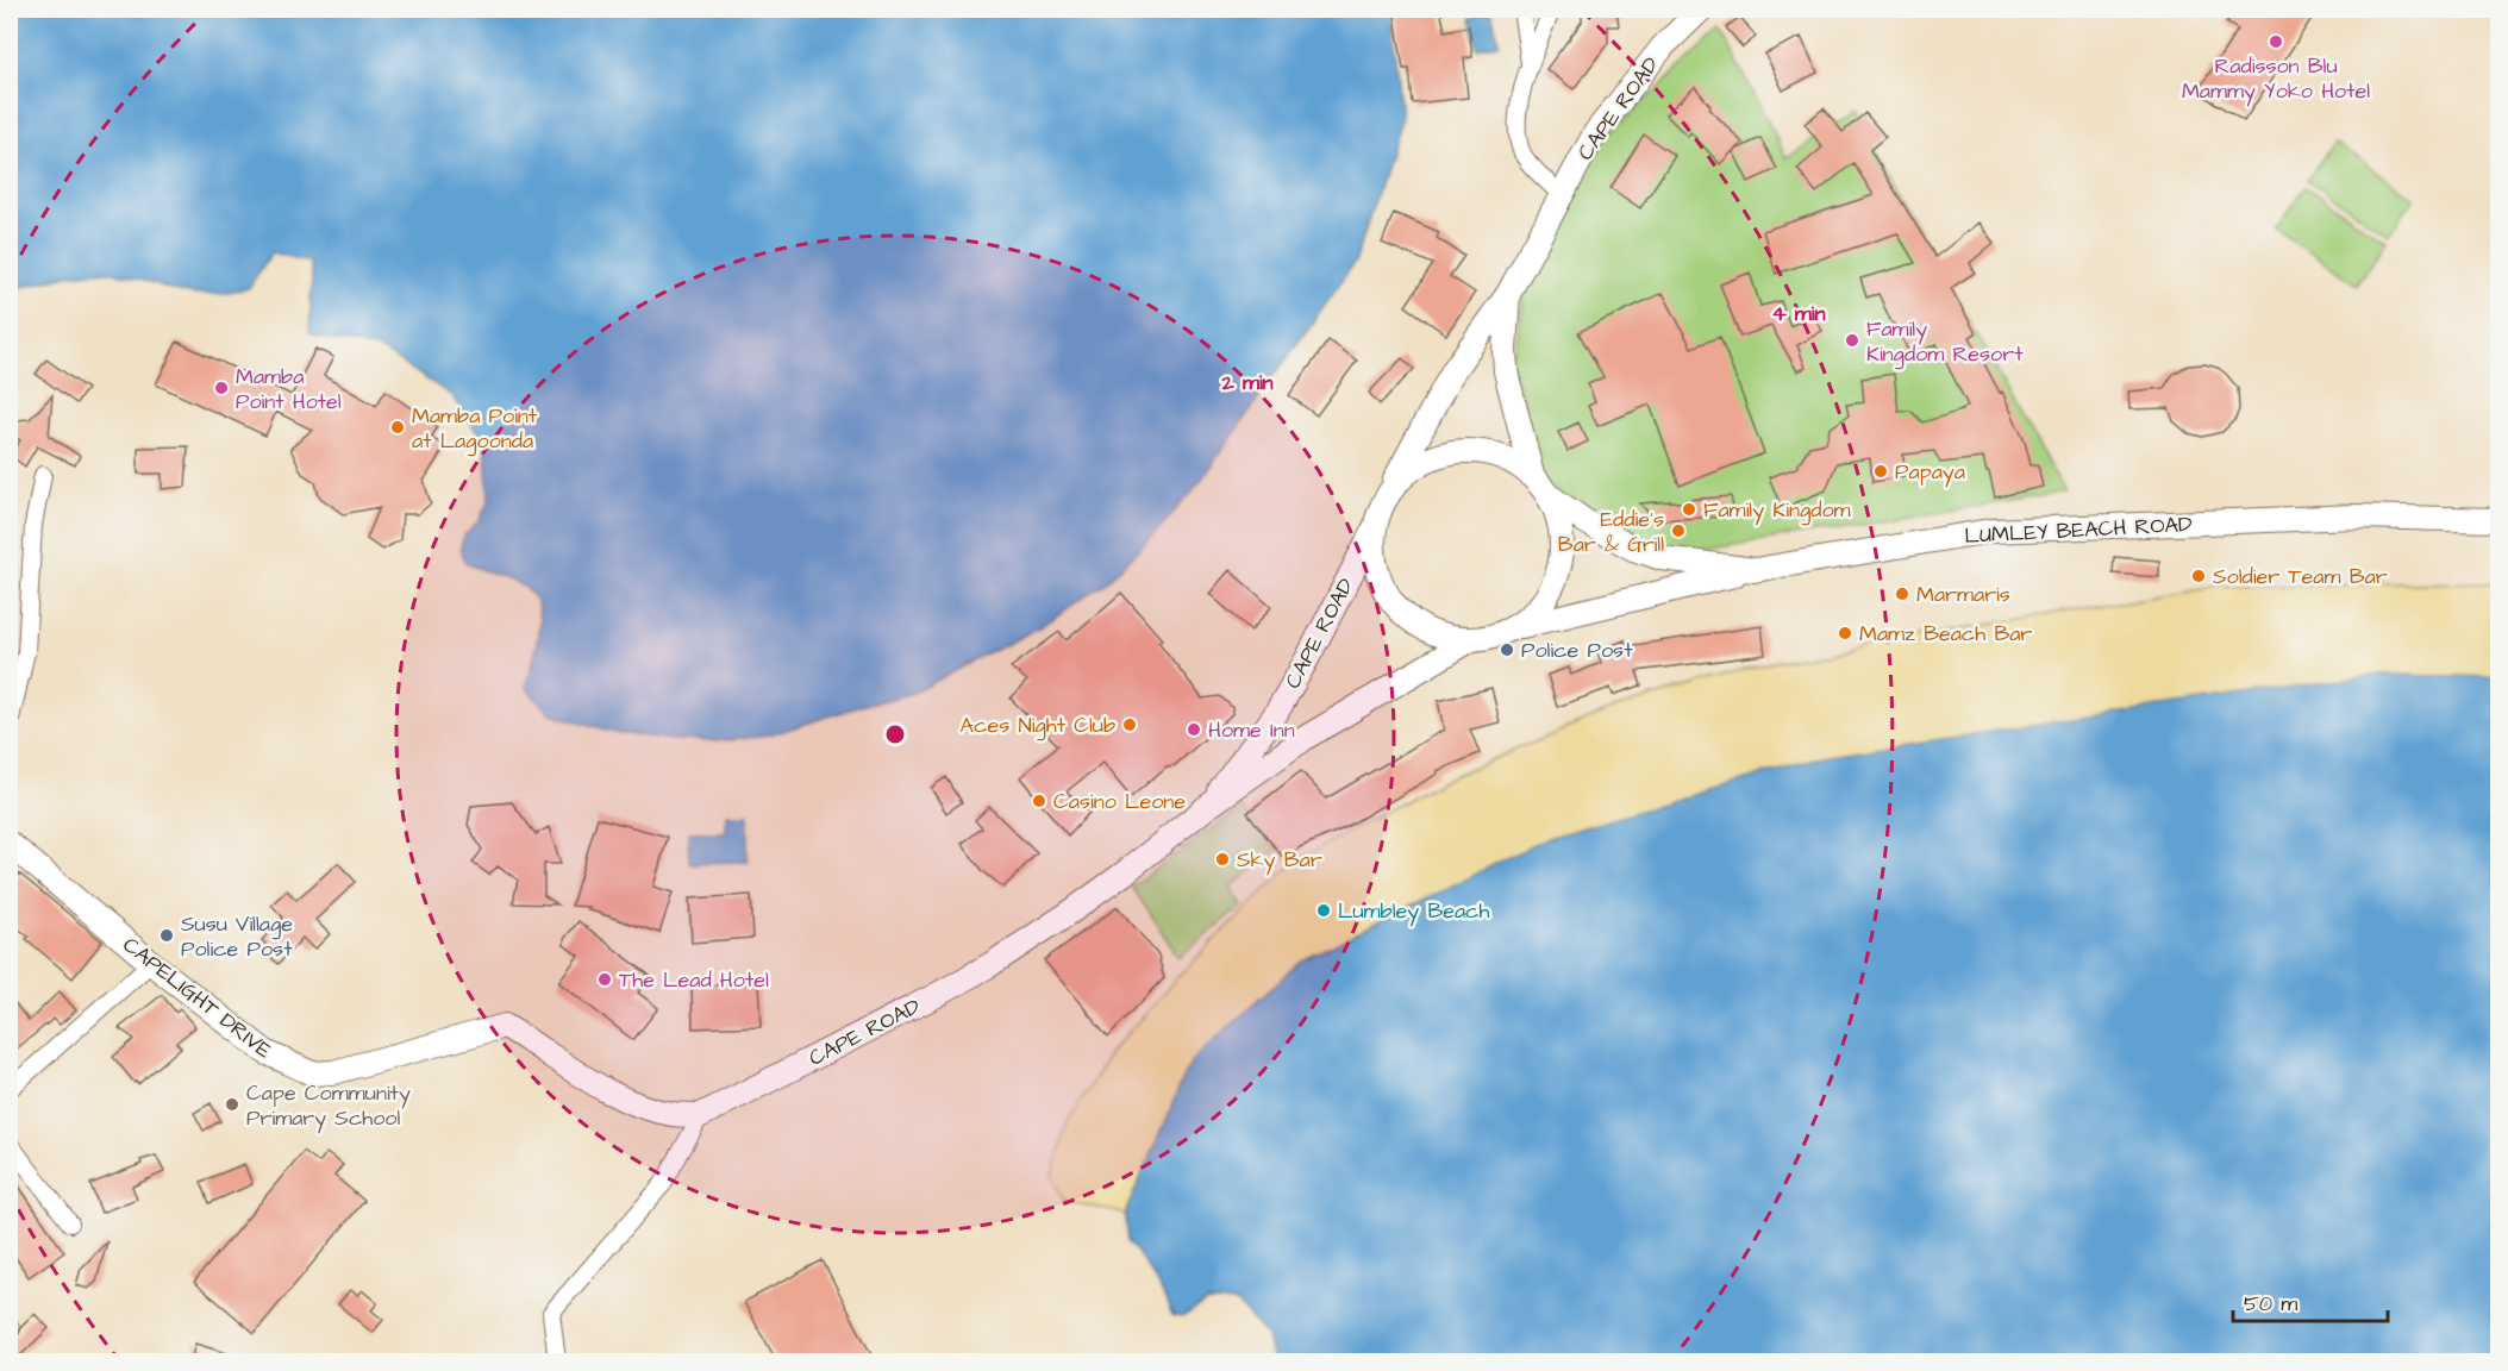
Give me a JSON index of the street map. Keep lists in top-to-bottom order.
{
  "streets": {
    "main road": ["CAPE ROAD", "LUMLEY BEACH ROAD", "CAPELIGHT DRIVE"]
  },
  "crossings": [
    ["CAPE ROAD", "LUMLEY BEACH ROAD"],
    ["CAPE ROAD", "CAPELIGHT DRIVE"]
  ],
  "places": [
    "Radisson Blu Mammy Yoko Hotel",
    "Family Kingdom Resort",
    "Mamba Point Hotel",
    "Mamba Point at Lagoonda",
    "Papaya",
    "Family Kingdom",
    "Eddie’s Bar & Grill",
    "Soldier Team Bar",
    "Marmaris",
    "Mamz Beach Bar",
    "Police Post",
    "Aces Night Club",
    "Home Inn",
    "Casino Leone",
    "Sky Bar",
    "Lumbley Beach",
    "Susu Village Police Post",
    "The Lead Hotel",
    "Cape Community Primary School"
  ],
  "scale_bar": "50 m",
  "rings": ["4 min", "2 min"]
}
